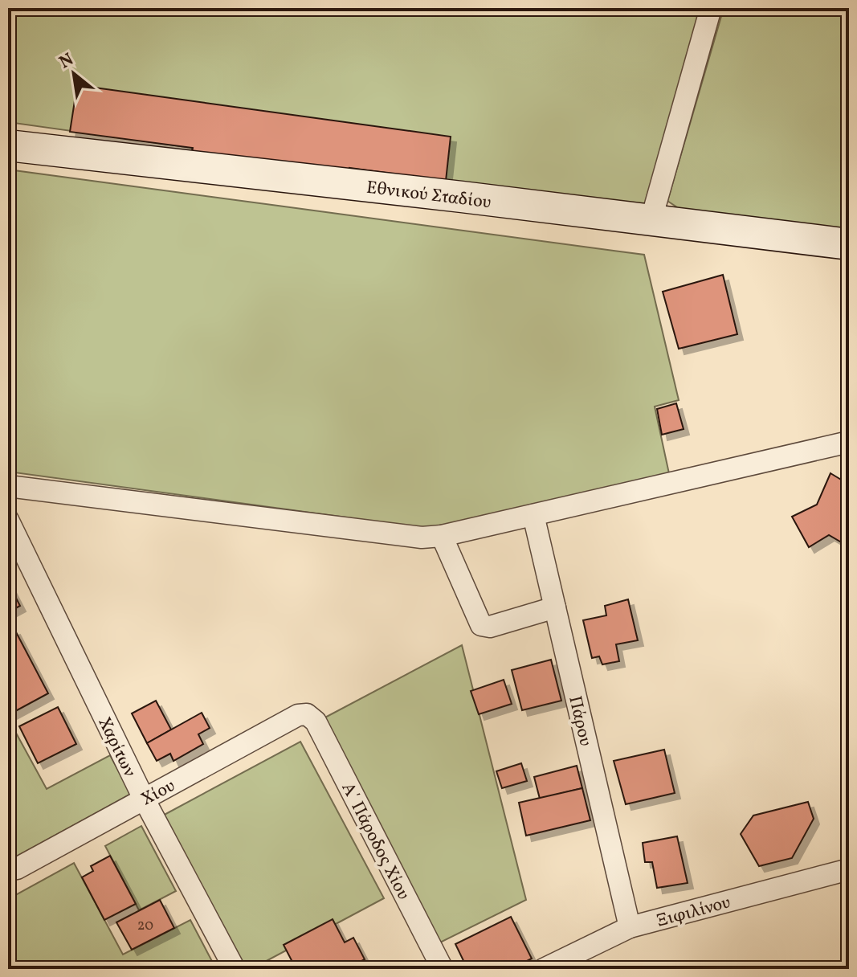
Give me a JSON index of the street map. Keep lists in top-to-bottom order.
{
  "streets": {
    "street": [
      "Εθνικού Σταδίου",
      "Πάρου",
      "Χαρίτων",
      "Χίου",
      "Α΄ Πάροδος Χίου",
      "Ξιφιλίνου"
    ]
  },
  "crossings": [
    ["Πάρου", "Ξιφιλίνου"],
    ["Χαρίτων", "Χίου"],
    ["Χίου", "Α΄ Πάροδος Χίου"]
  ],
  "house_numbers": ["20"],
  "north": "top left"
}
